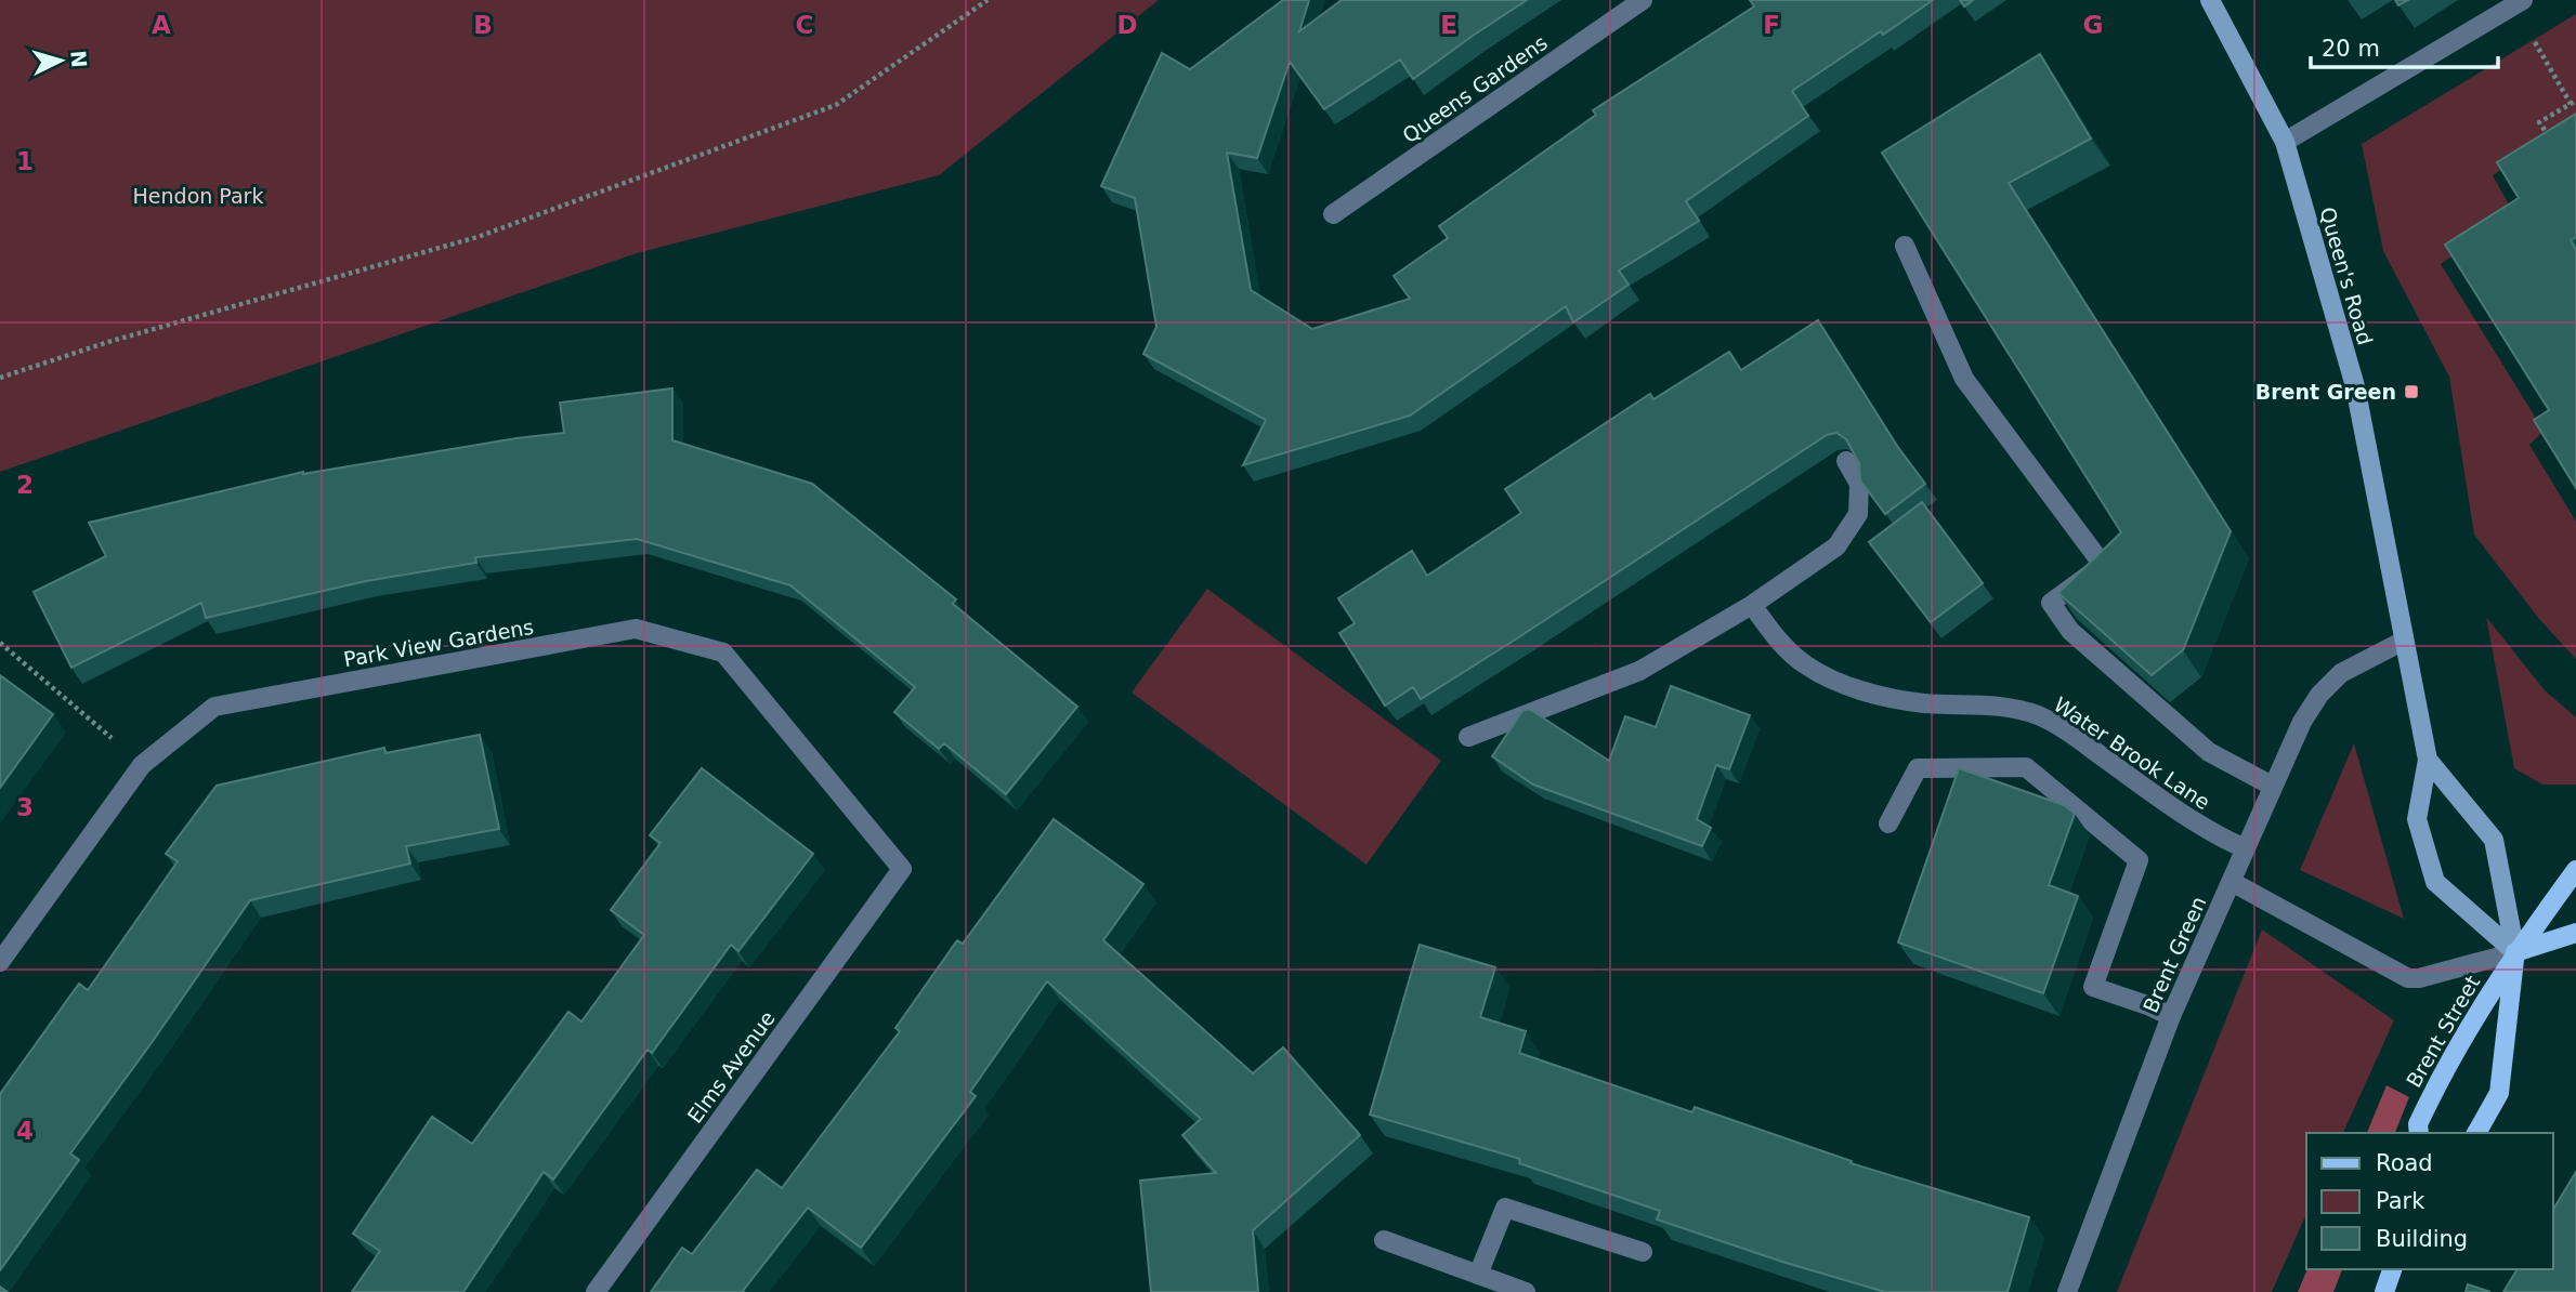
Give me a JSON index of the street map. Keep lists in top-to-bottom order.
{
  "streets": {
    "main road": ["Queen's Road", "Brent Street"],
    "street": [
      "Queens Gardens",
      "Park View Gardens",
      "Water Brook Lane",
      "Brent Green",
      "Elms Avenue"
    ]
  },
  "crossings": [
    ["Queen's Road", "Brent Green"],
    ["Queen's Road", "Brent Street"],
    ["Park View Gardens", "Elms Avenue"],
    ["Water Brook Lane", "Brent Green"]
  ],
  "parks": ["Hendon Park"],
  "places": {
    "transit": ["Brent Green"]
  },
  "legend": ["Road", "Park", "Building"],
  "scale_bar": "20 m",
  "north": "right",
  "grid": {
    "columns": [
      "A",
      "B",
      "C",
      "D",
      "E",
      "F",
      "G"
    ],
    "rows": [
      "1",
      "2",
      "3",
      "4"
    ]
  }
}
